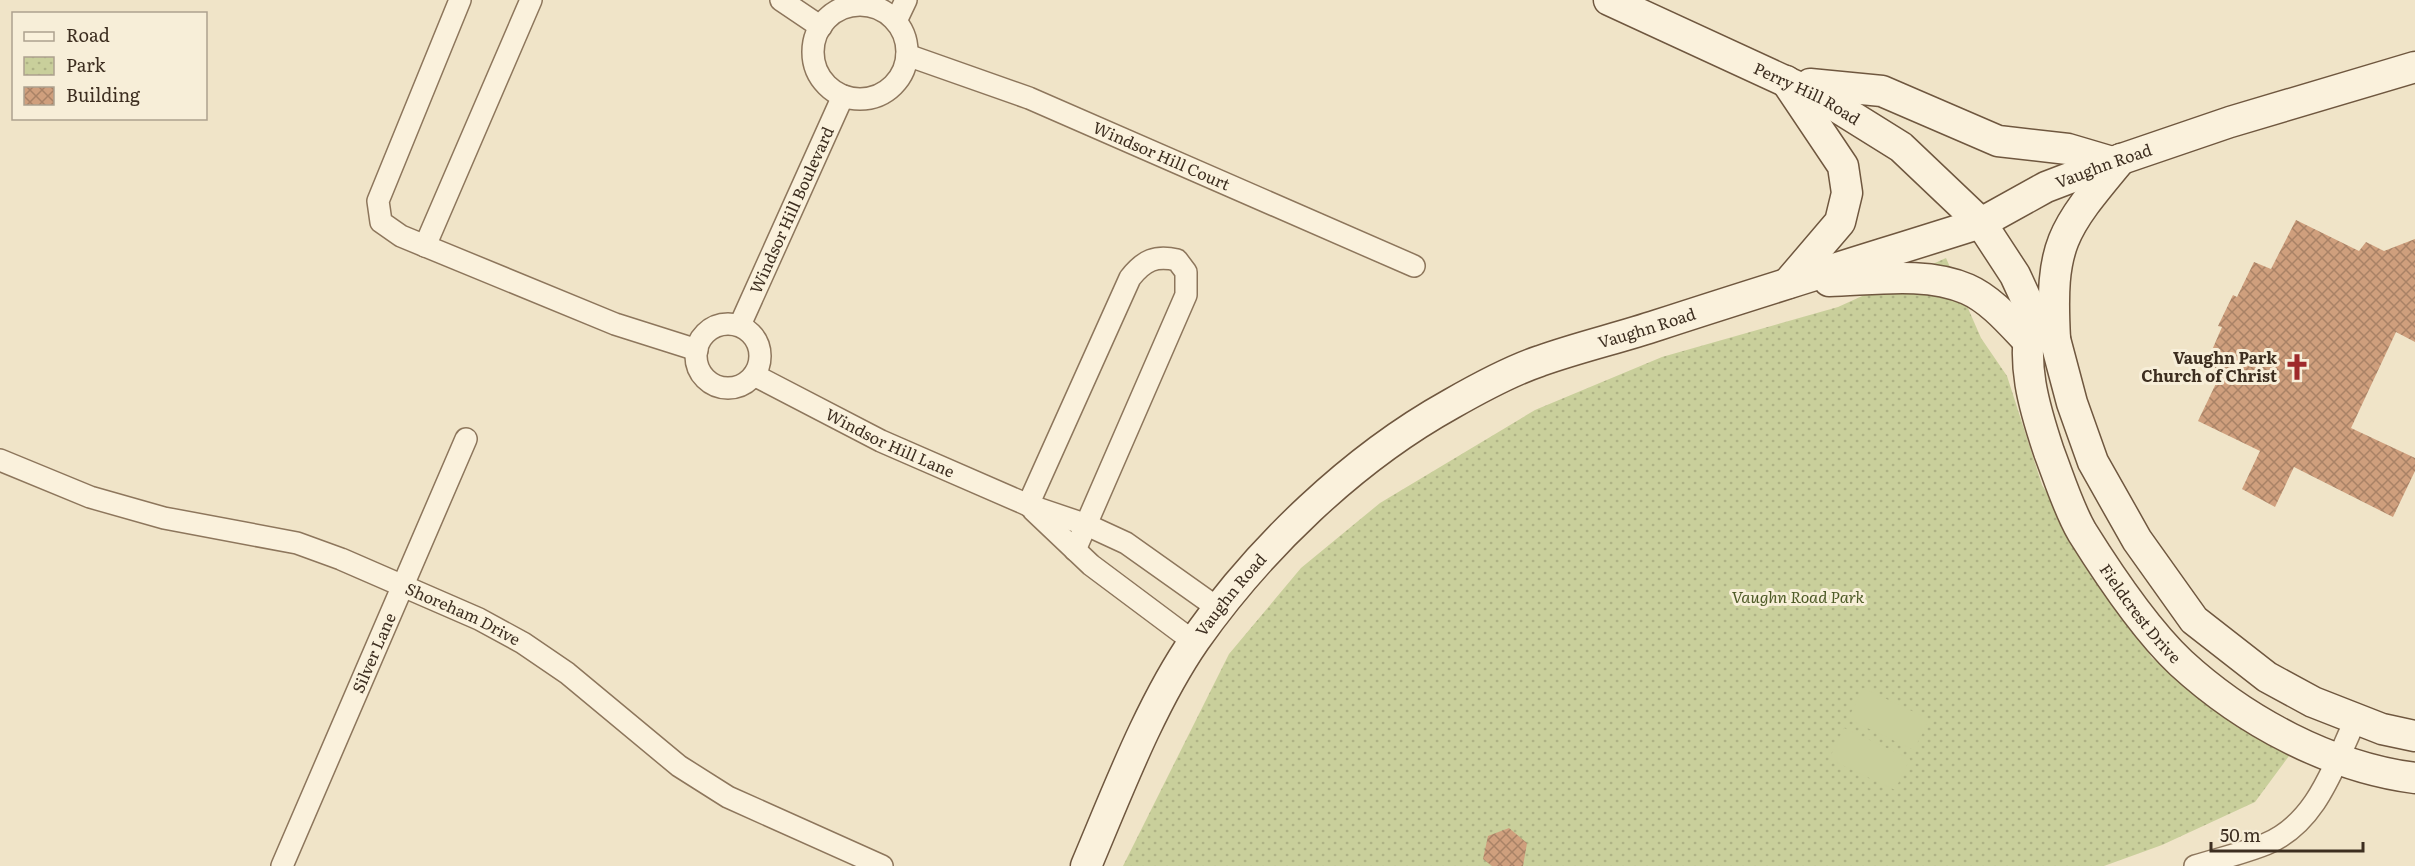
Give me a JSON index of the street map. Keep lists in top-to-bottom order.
{
  "streets": {
    "main road": ["Perry Hill Road", "Vaughn Road", "Fieldcrest Drive"],
    "street": [
      "Windsor Hill Court",
      "Windsor Hill Boulevard",
      "Windsor Hill Lane",
      "Shoreham Drive",
      "Silver Lane"
    ]
  },
  "crossings": [
    ["Perry Hill Road", "Vaughn Road"],
    ["Perry Hill Road", "Fieldcrest Drive"],
    ["Windsor Hill Court", "Windsor Hill Boulevard"],
    ["Vaughn Road", "Windsor Hill Lane"],
    ["Vaughn Road", "Fieldcrest Drive"],
    ["Windsor Hill Boulevard", "Windsor Hill Lane"],
    ["Shoreham Drive", "Silver Lane"]
  ],
  "parks": ["Vaughn Road Park"],
  "places": {
    "church": ["Vaughn Park Church of Christ"]
  },
  "legend": ["Road", "Park", "Building"],
  "scale_bar": "50 m"
}
